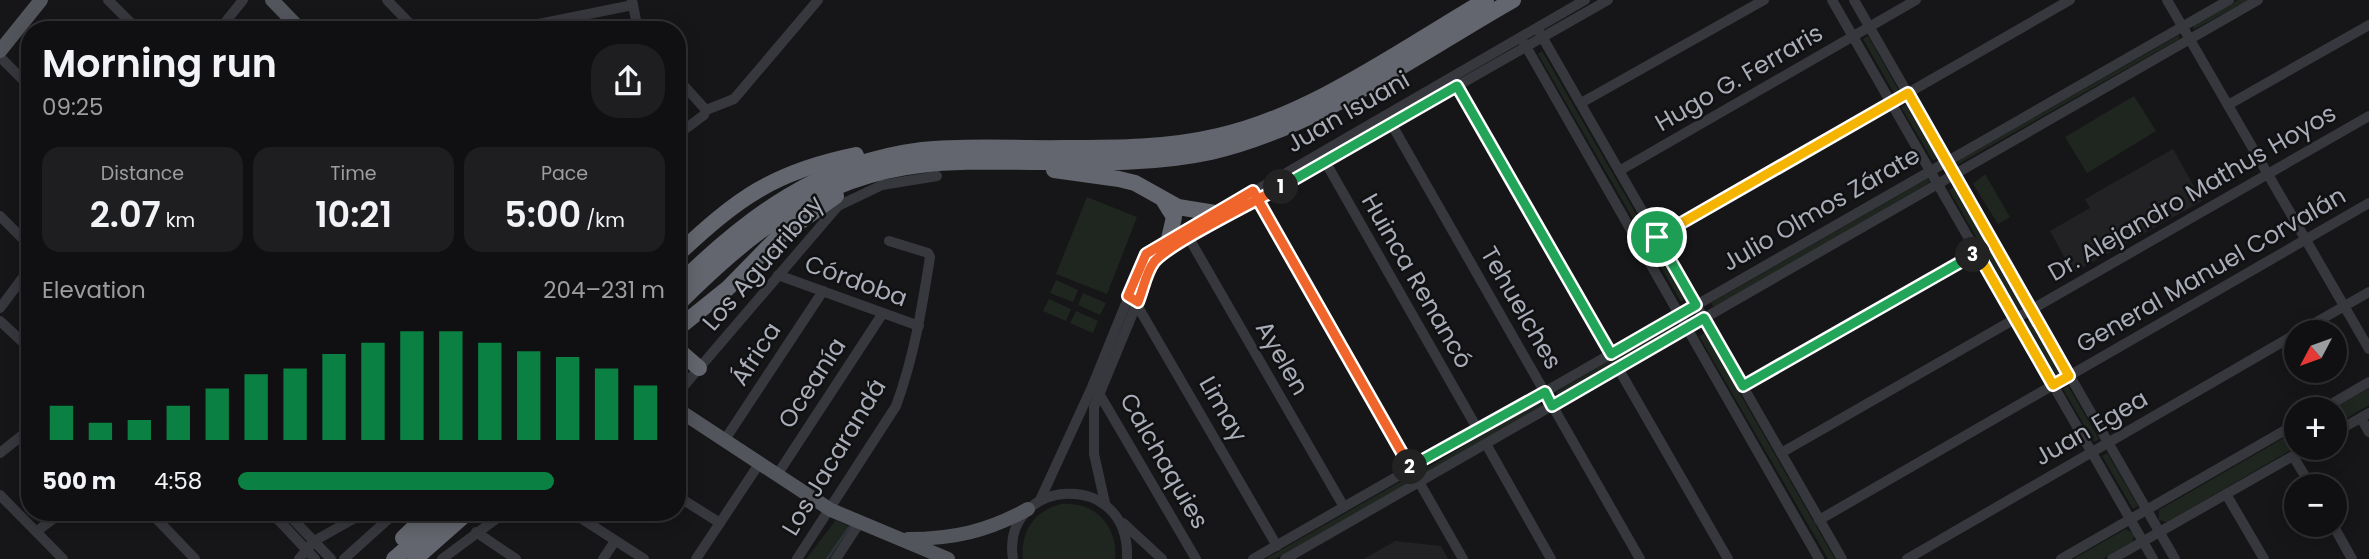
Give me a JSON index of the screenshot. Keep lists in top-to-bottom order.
{
  "streets": {
    "street": [
      "Hugo G. Ferraris",
      "Juan Isuani",
      "Dr. Alejandro Mathus Hoyos",
      "Julio Olmos Zárate",
      "Los Aguaribay",
      "General Manuel Corvalán",
      "Córdoba",
      "Huinca Renancó",
      "Tehuelches",
      "África",
      "Ayelen",
      "Oceanía",
      "Limay",
      "Juan Egea",
      "Los Jacarandá",
      "Calchaquies"
    ]
  },
  "crossings": [
    ["Juan Isuani", "Huinca Renancó"],
    ["Juan Isuani", "Tehuelches"],
    ["Juan Isuani", "Ayelen"],
    ["Juan Isuani", "Limay"],
    ["Juan Isuani", "Calchaquies"],
    ["Julio Olmos Zárate", "Huinca Renancó"],
    ["Julio Olmos Zárate", "Tehuelches"],
    ["Julio Olmos Zárate", "Ayelen"],
    ["Julio Olmos Zárate", "Limay"],
    ["Los Aguaribay", "Córdoba"],
    ["Córdoba", "África"],
    ["Córdoba", "Oceanía"],
    ["Córdoba", "Los Jacarandá"]
  ],
  "north": "bottom left",
  "page": {
    "heading": ["Morning run", "09:25"],
    "stats": [
      ["Distance", "2.07 km"],
      ["Time", "10:21"],
      ["Pace", "5:00 /km"]
    ],
    "pins": ["1", "3", "2"],
    "chart": ["Elevation", "204–231 m"],
    "map_buttons": ["+", "−"],
    "list": [
      {
        "name": "500 m",
        "note": "4:58"
      }
    ]
  }
}
